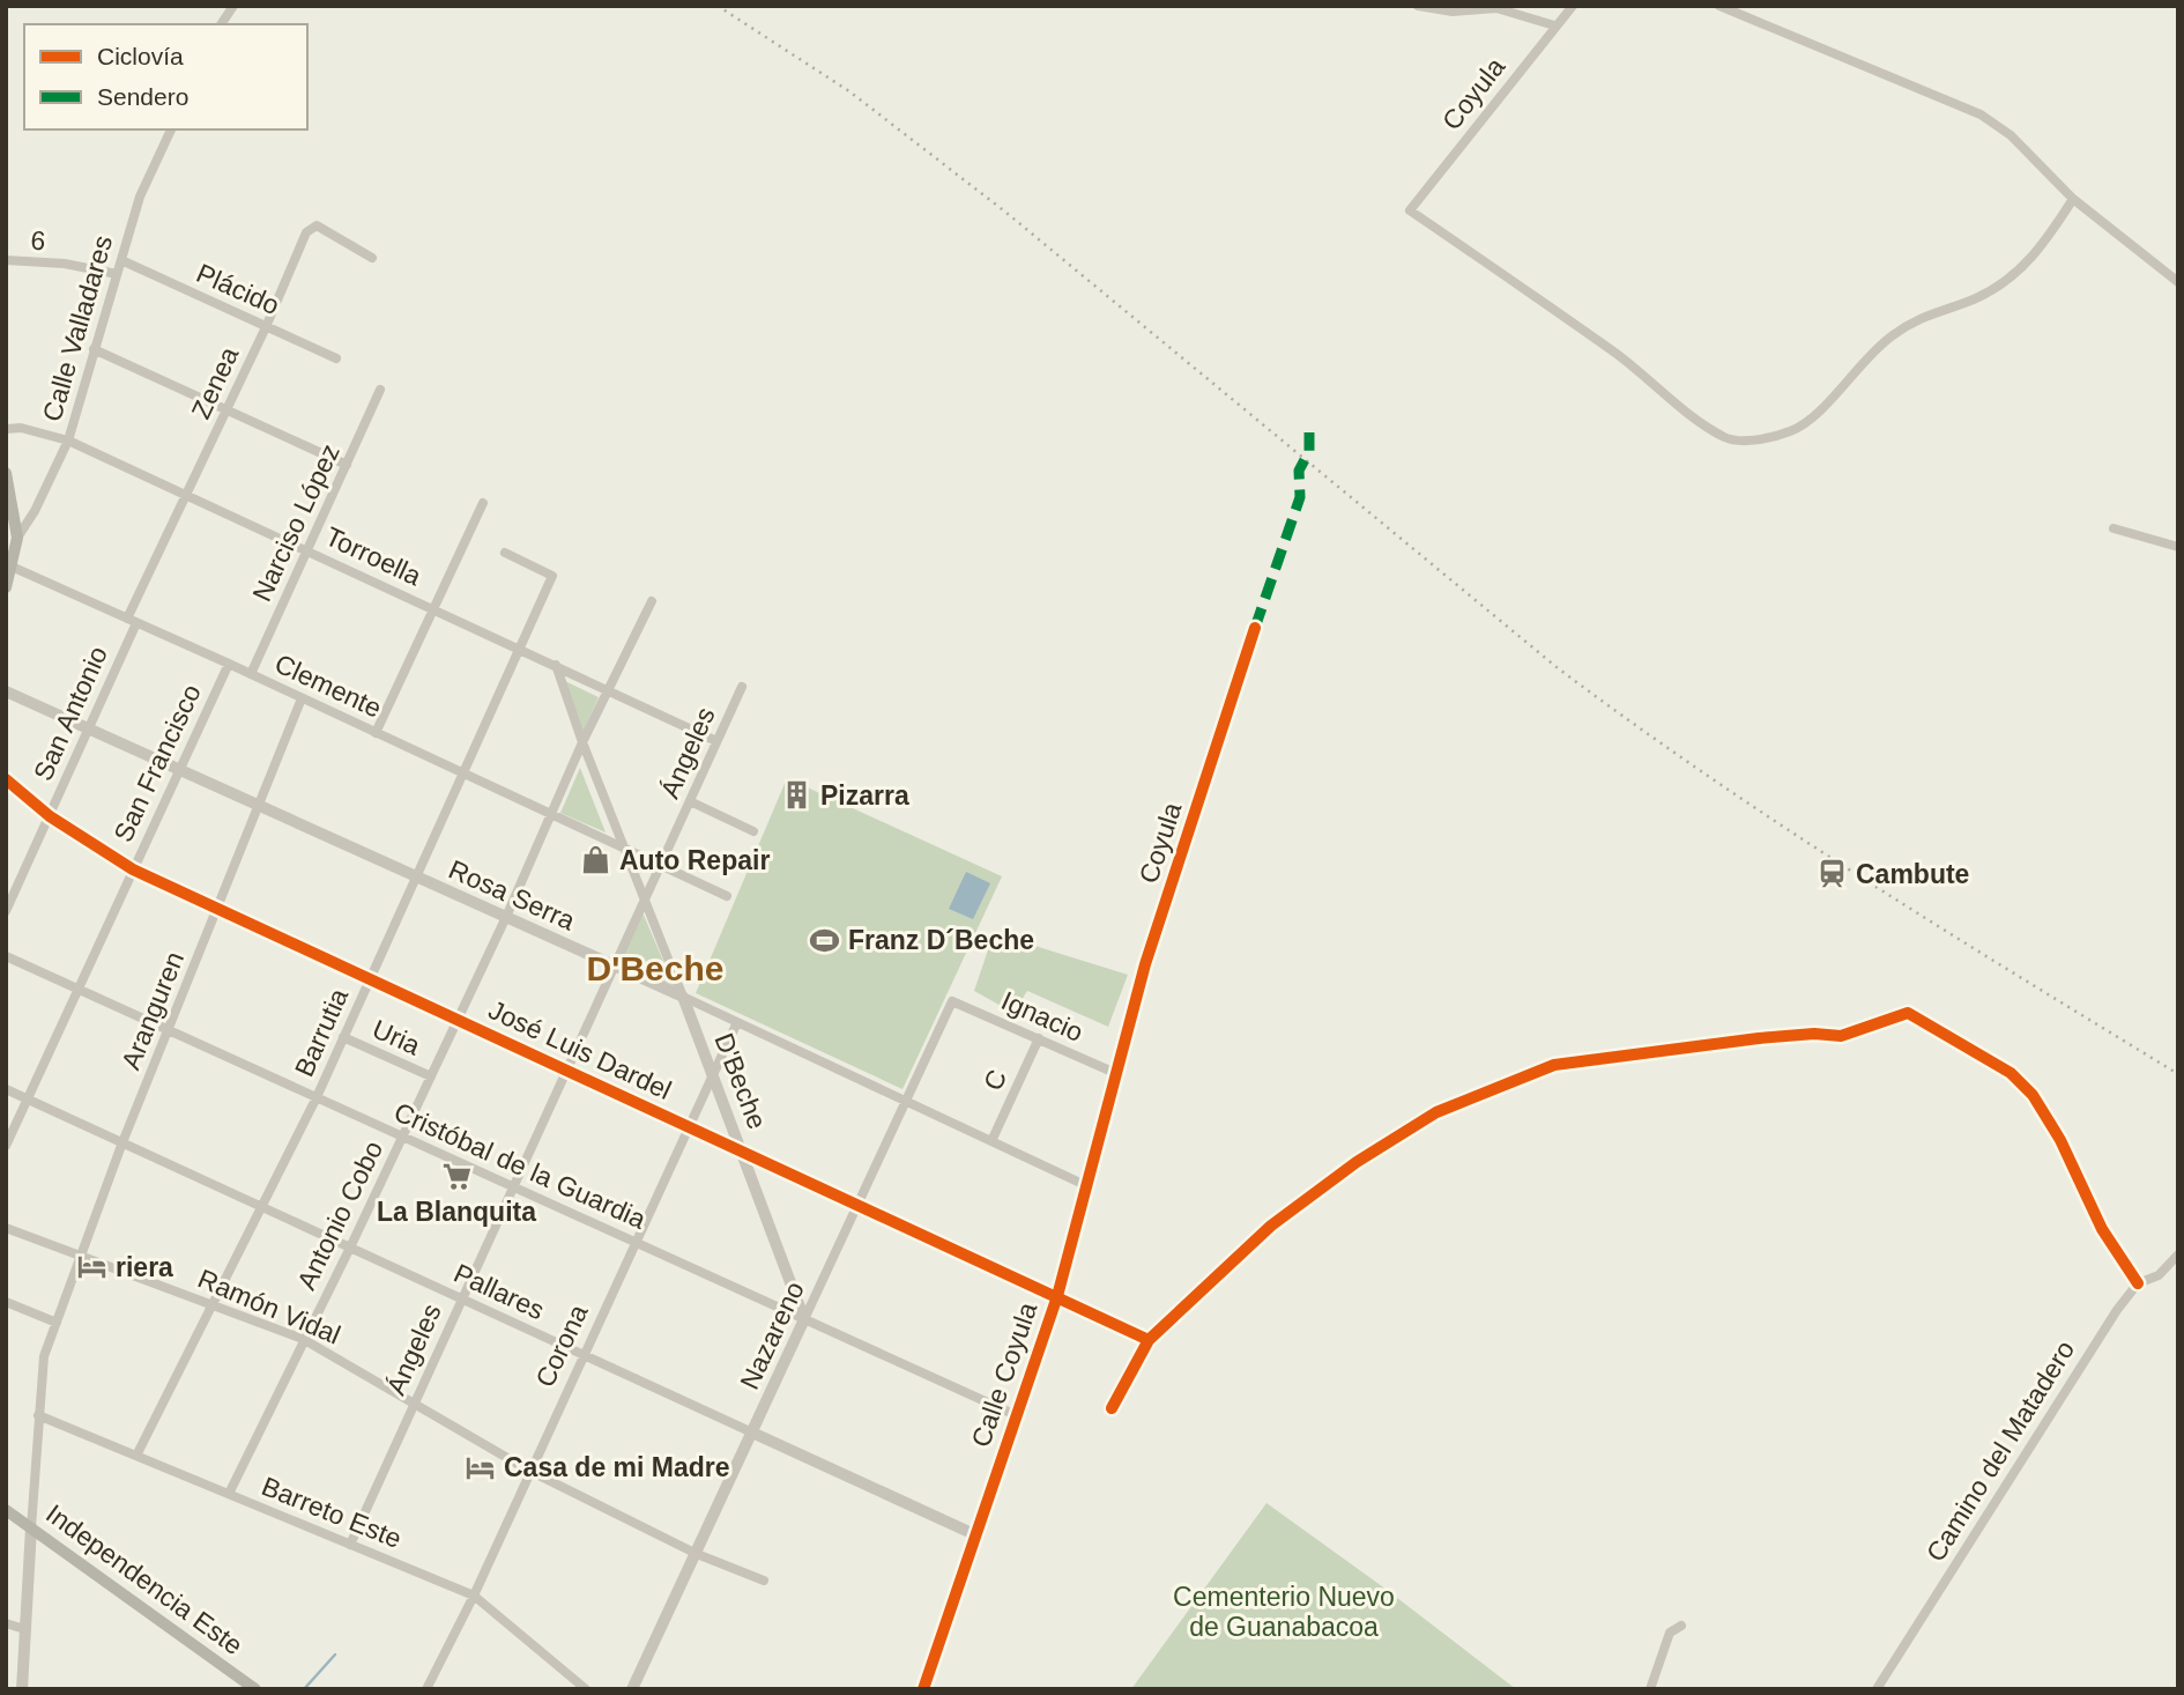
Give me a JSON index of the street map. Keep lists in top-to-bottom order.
{
  "streets": {
    "main road": ["Independencia Este"],
    "street": [
      "Coyula",
      "6",
      "Plácido",
      "Calle Valladares",
      "Zenea",
      "Narciso López",
      "Torroella",
      "Clemente",
      "San Antonio",
      "Ángeles",
      "San Francisco",
      "Rosa Serra",
      "Aranguren",
      "Ignacio",
      "Barrutia",
      "Uria",
      "José Luis Dardel",
      "C",
      "D'Beche",
      "Cristóbal de la Guardia",
      "Antonio Cobo",
      "Pallares",
      "Ramón Vidal",
      "Nazareno",
      "Corona",
      "Calle Coyula",
      "Camino del Matadero",
      "Barreto Este"
    ]
  },
  "crossings": [
    ["Coyula", "Ignacio"],
    ["Coyula", "Calle Coyula"],
    ["6", "Calle Valladares"],
    ["Plácido", "Calle Valladares"],
    ["Plácido", "Zenea"],
    ["Calle Valladares", "Torroella"],
    ["Zenea", "Torroella"],
    ["Zenea", "Clemente"],
    ["Zenea", "San Antonio"],
    ["Narciso López", "Torroella"],
    ["Narciso López", "Clemente"],
    ["Torroella", "Ángeles"],
    ["Torroella", "Barrutia"],
    ["Torroella", "D'Beche"],
    ["Torroella", "Antonio Cobo"],
    ["Clemente", "San Antonio"],
    ["Clemente", "Ángeles"],
    ["Clemente", "San Francisco"],
    ["Clemente", "Aranguren"],
    ["Clemente", "Barrutia"],
    ["Clemente", "D'Beche"],
    ["Clemente", "Antonio Cobo"],
    ["San Antonio", "Rosa Serra"],
    ["San Antonio", "José Luis Dardel"],
    ["Ángeles", "Rosa Serra"],
    ["Ángeles", "José Luis Dardel"],
    ["Ángeles", "D'Beche"],
    ["Ángeles", "Cristóbal de la Guardia"],
    ["Ángeles", "Pallares"],
    ["Ángeles", "Ramón Vidal"],
    ["Ángeles", "Barreto Este"],
    ["San Francisco", "Rosa Serra"],
    ["San Francisco", "José Luis Dardel"],
    ["San Francisco", "Cristóbal de la Guardia"],
    ["San Francisco", "Pallares"],
    ["Rosa Serra", "Aranguren"],
    ["Rosa Serra", "Barrutia"],
    ["Rosa Serra", "C"],
    ["Rosa Serra", "D'Beche"],
    ["Rosa Serra", "Antonio Cobo"],
    ["Rosa Serra", "Nazareno"],
    ["Rosa Serra", "Corona"],
    ["Rosa Serra", "Calle Coyula"],
    ["Aranguren", "José Luis Dardel"],
    ["Aranguren", "Cristóbal de la Guardia"],
    ["Aranguren", "Pallares"],
    ["Aranguren", "Ramón Vidal"],
    ["Aranguren", "Barreto Este"],
    ["Ignacio", "C"],
    ["Ignacio", "Nazareno"],
    ["Ignacio", "Calle Coyula"],
    ["Barrutia", "Uria"],
    ["Barrutia", "José Luis Dardel"],
    ["Barrutia", "Cristóbal de la Guardia"],
    ["Barrutia", "Pallares"],
    ["Barrutia", "Ramón Vidal"],
    ["Barrutia", "Barreto Este"],
    ["Uria", "Antonio Cobo"],
    ["José Luis Dardel", "D'Beche"],
    ["José Luis Dardel", "Antonio Cobo"],
    ["José Luis Dardel", "Nazareno"],
    ["José Luis Dardel", "Corona"],
    ["José Luis Dardel", "Calle Coyula"],
    ["D'Beche", "Cristóbal de la Guardia"],
    ["D'Beche", "Antonio Cobo"],
    ["D'Beche", "Nazareno"],
    ["D'Beche", "Corona"],
    ["Cristóbal de la Guardia", "Antonio Cobo"],
    ["Cristóbal de la Guardia", "Nazareno"],
    ["Cristóbal de la Guardia", "Corona"],
    ["Cristóbal de la Guardia", "Calle Coyula"],
    ["Antonio Cobo", "Pallares"],
    ["Antonio Cobo", "Ramón Vidal"],
    ["Antonio Cobo", "Barreto Este"],
    ["Pallares", "Nazareno"],
    ["Pallares", "Corona"],
    ["Pallares", "Calle Coyula"],
    ["Ramón Vidal", "Nazareno"],
    ["Ramón Vidal", "Corona"],
    ["Corona", "Barreto Este"]
  ],
  "districts": ["D'Beche"],
  "parks": ["Cementerio Nuevo de Guanabacoa"],
  "places": {
    "building": ["Pizarra"],
    "shop": ["Auto Repair"],
    "station": ["Cambute"],
    "sports": ["Franz D´Beche"],
    "supermarket": ["La Blanquita"],
    "hotel": ["riera", "Casa de mi Madre"]
  },
  "legend": ["Ciclovía", "Sendero"]
}
